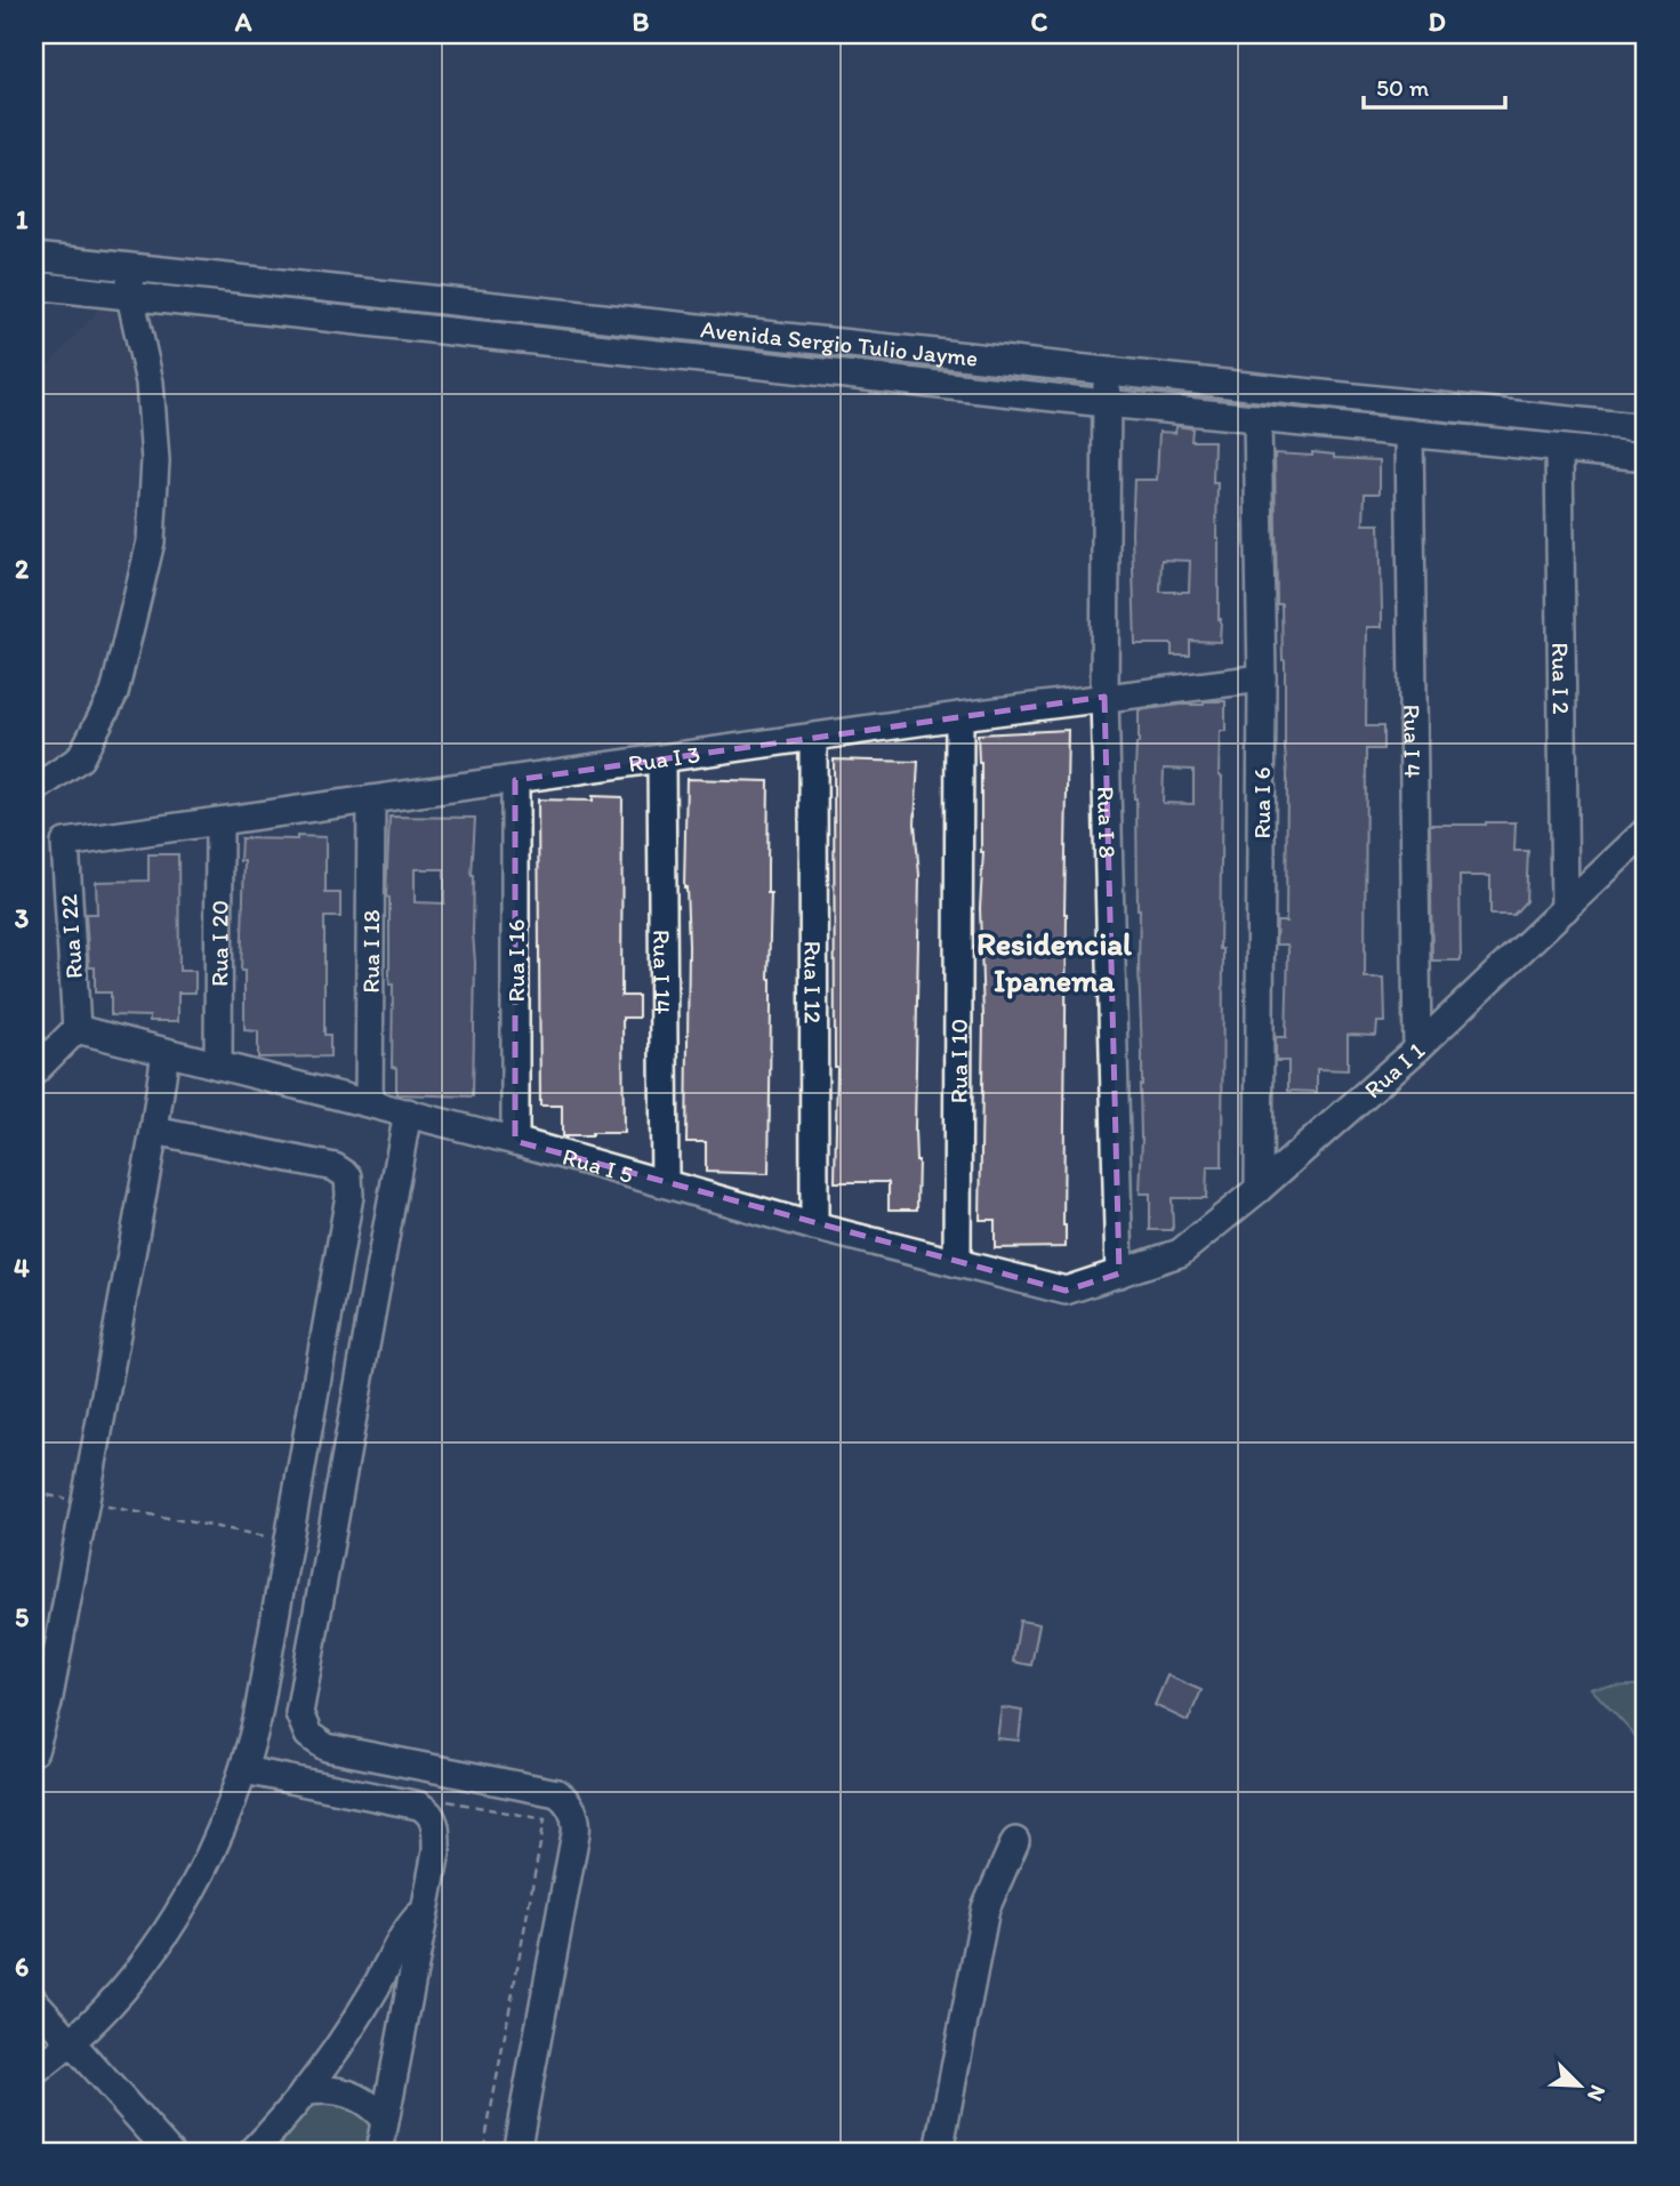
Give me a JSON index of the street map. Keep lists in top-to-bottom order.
{
  "streets": {
    "street": [
      "Avenida Sergio Tulio Jayme",
      "Rua I 2",
      "Rua I 4",
      "Rua I 3",
      "Rua I 6",
      "Rua I 8",
      "Rua I 22",
      "Rua I 20",
      "Rua I 18",
      "Rua I 16",
      "Rua I 14",
      "Rua I 12",
      "Rua I 10",
      "Rua I 1",
      "Rua I 5"
    ]
  },
  "crossings": [
    ["Avenida Sergio Tulio Jayme", "Rua I 2"],
    ["Avenida Sergio Tulio Jayme", "Rua I 4"],
    ["Avenida Sergio Tulio Jayme", "Rua I 6"],
    ["Avenida Sergio Tulio Jayme", "Rua I 8"],
    ["Rua I 2", "Rua I 1"],
    ["Rua I 4", "Rua I 1"],
    ["Rua I 3", "Rua I 6"],
    ["Rua I 3", "Rua I 8"],
    ["Rua I 3", "Rua I 22"],
    ["Rua I 3", "Rua I 20"],
    ["Rua I 3", "Rua I 18"],
    ["Rua I 3", "Rua I 16"],
    ["Rua I 3", "Rua I 14"],
    ["Rua I 3", "Rua I 12"],
    ["Rua I 3", "Rua I 10"],
    ["Rua I 6", "Rua I 1"],
    ["Rua I 8", "Rua I 1"],
    ["Rua I 8", "Rua I 5"],
    ["Rua I 22", "Rua I 5"],
    ["Rua I 20", "Rua I 5"],
    ["Rua I 18", "Rua I 5"],
    ["Rua I 16", "Rua I 5"],
    ["Rua I 14", "Rua I 5"],
    ["Rua I 12", "Rua I 5"],
    ["Rua I 10", "Rua I 5"],
    ["Rua I 1", "Rua I 5"]
  ],
  "districts": ["Residencial Ipanema"],
  "scale_bar": "50 m",
  "north": "bottom right",
  "grid": {
    "columns": [
      "A",
      "B",
      "C",
      "D"
    ],
    "rows": [
      "1",
      "2",
      "3",
      "4",
      "5",
      "6"
    ]
  }
}
